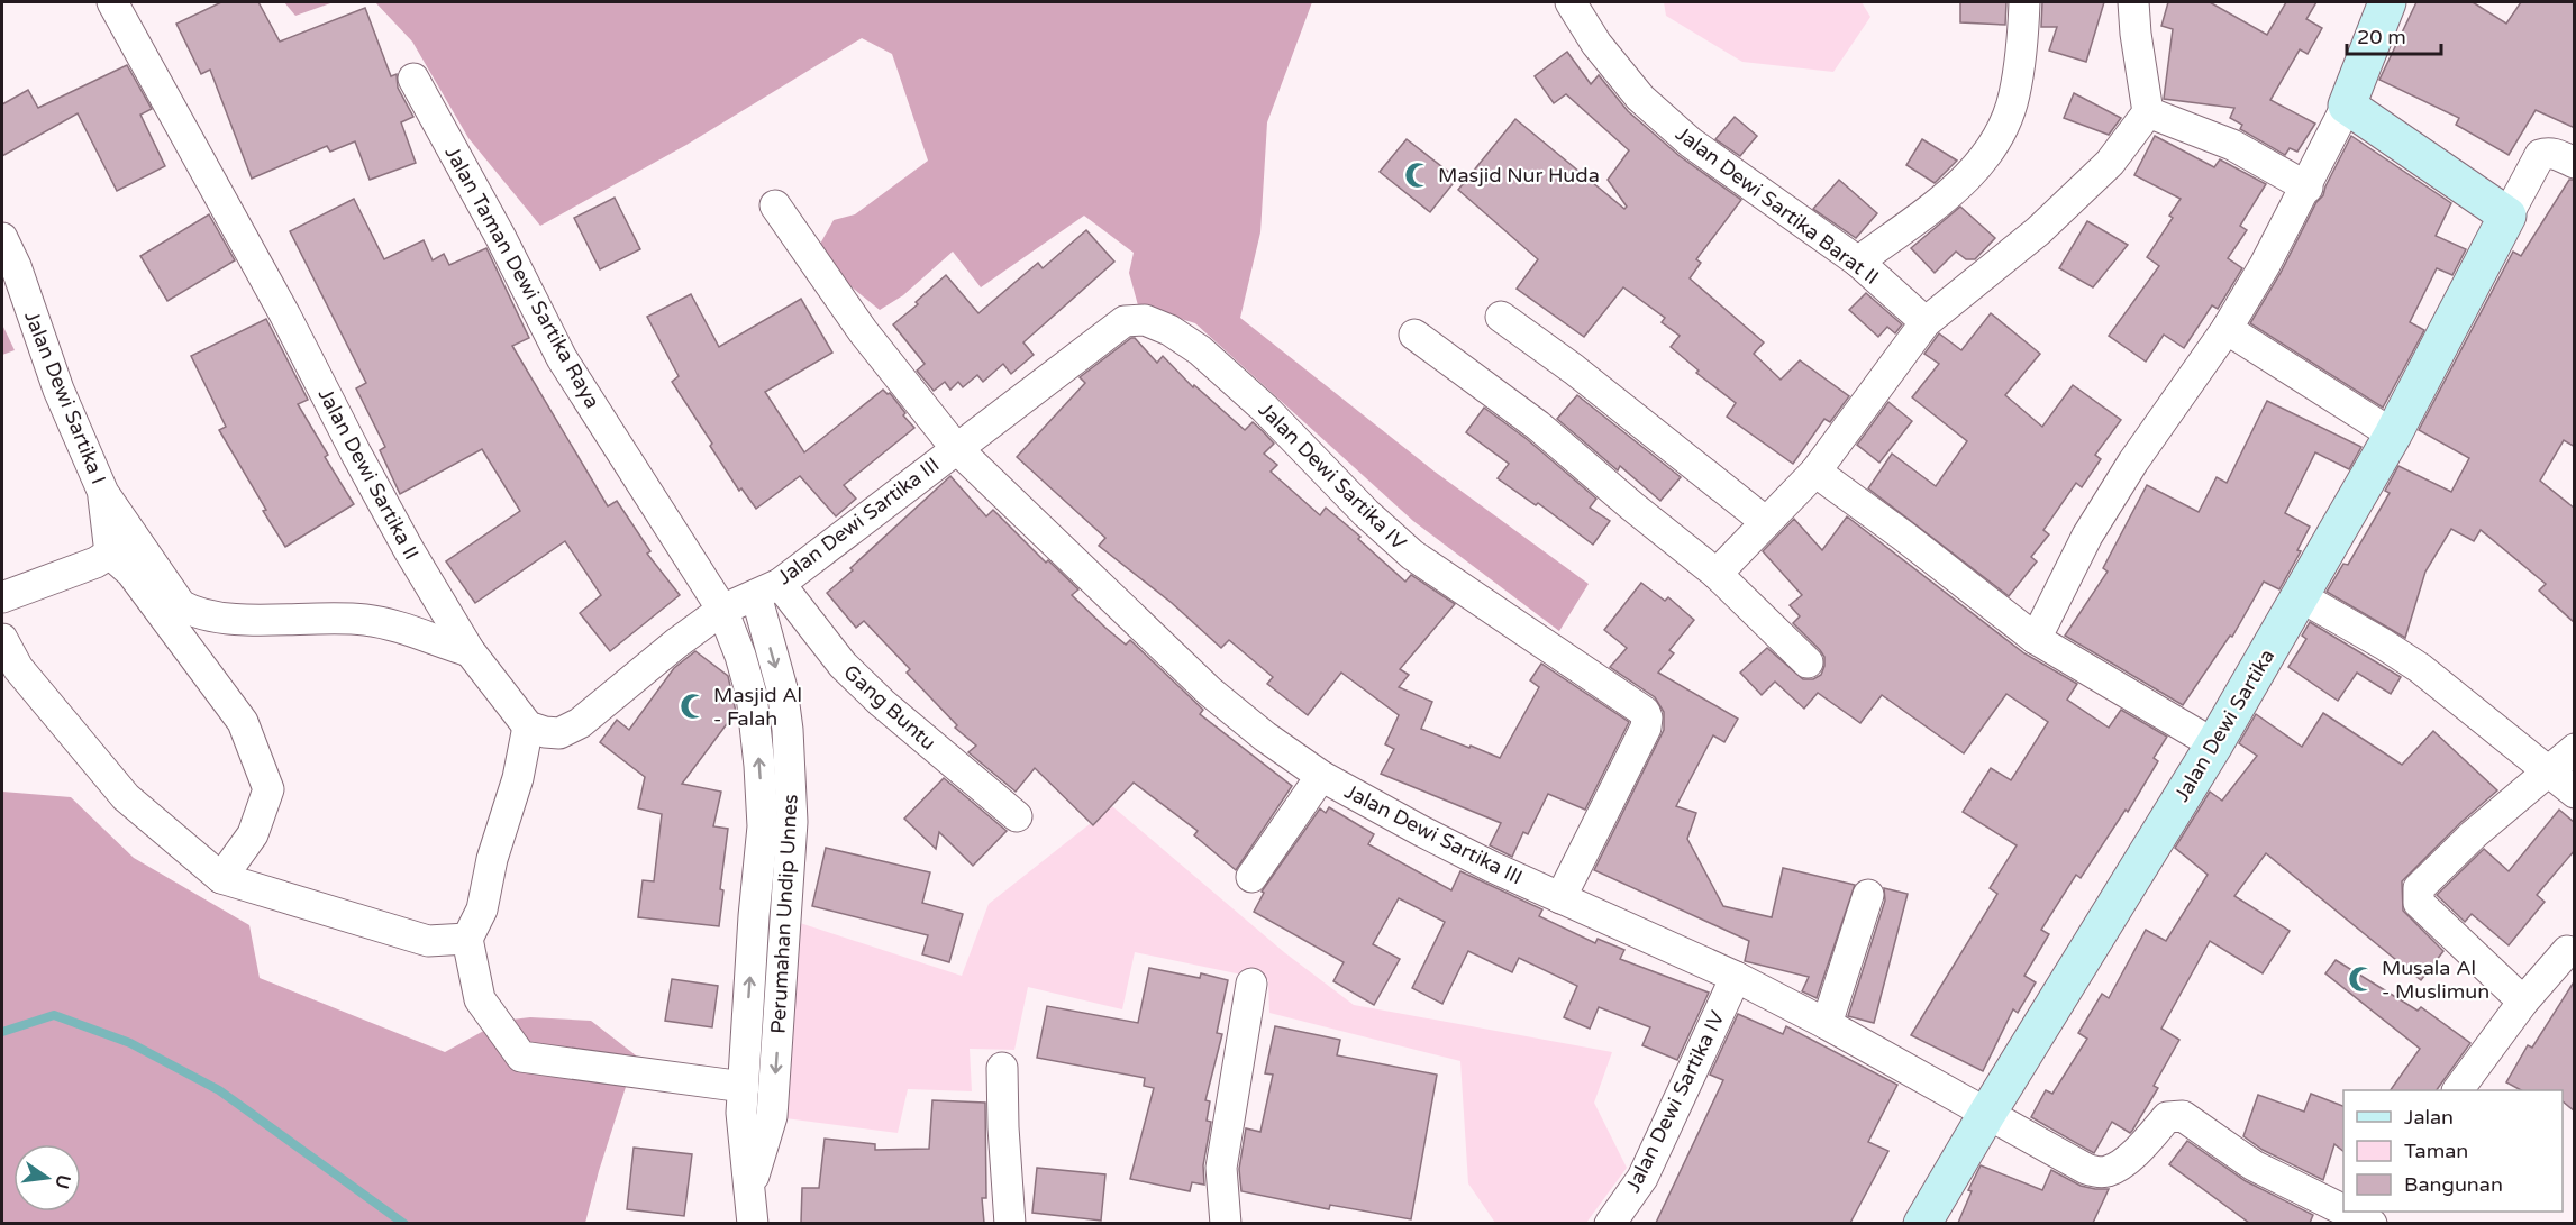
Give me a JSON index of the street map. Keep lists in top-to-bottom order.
{
  "streets": {
    "street": [
      "Jalan Dewi Sartika Barat II",
      "Jalan Taman Dewi Sartika Raya",
      "Jalan Dewi Sartika I",
      "Jalan Dewi Sartika II",
      "Jalan Dewi Sartika IV",
      "Jalan Dewi Sartika III",
      "Gang Buntu",
      "Jalan Dewi Sartika",
      "Perumahan Undip Unnes"
    ]
  },
  "crossings": [
    ["Jalan Taman Dewi Sartika Raya", "Jalan Dewi Sartika III"],
    ["Jalan Taman Dewi Sartika Raya", "Perumahan Undip Unnes"],
    ["Jalan Dewi Sartika I", "Jalan Dewi Sartika II"],
    ["Jalan Dewi Sartika IV", "Jalan Dewi Sartika III"],
    ["Jalan Dewi Sartika III", "Gang Buntu"],
    ["Jalan Dewi Sartika III", "Jalan Dewi Sartika"],
    ["Jalan Dewi Sartika III", "Perumahan Undip Unnes"],
    ["Gang Buntu", "Perumahan Undip Unnes"]
  ],
  "places": {
    "mosque": ["Masjid Nur Huda", "Masjid Al - Falah", "Musala Al - Muslimun"]
  },
  "legend": ["Jalan", "Taman", "Bangunan"],
  "scale_bar": "20 m",
  "north": "right"
}
